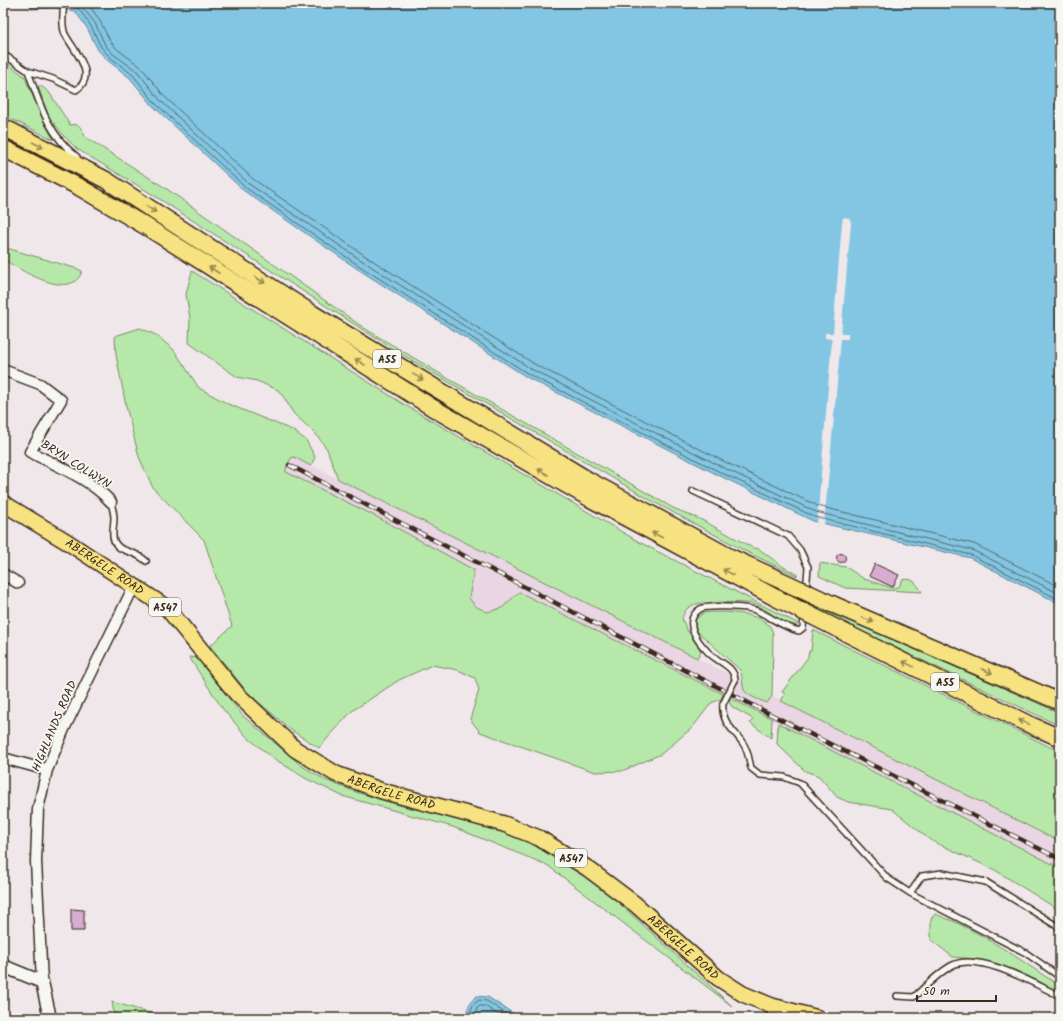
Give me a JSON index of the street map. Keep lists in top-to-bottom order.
{
  "streets": {
    "highway": ["A55"],
    "main road": ["ABERGELE ROAD", "A547"],
    "street": ["BRYN COLWYN", "HIGHLANDS ROAD"]
  },
  "crossings": [
    ["ABERGELE ROAD", "HIGHLANDS ROAD"]
  ],
  "scale_bar": "50 m"
}
